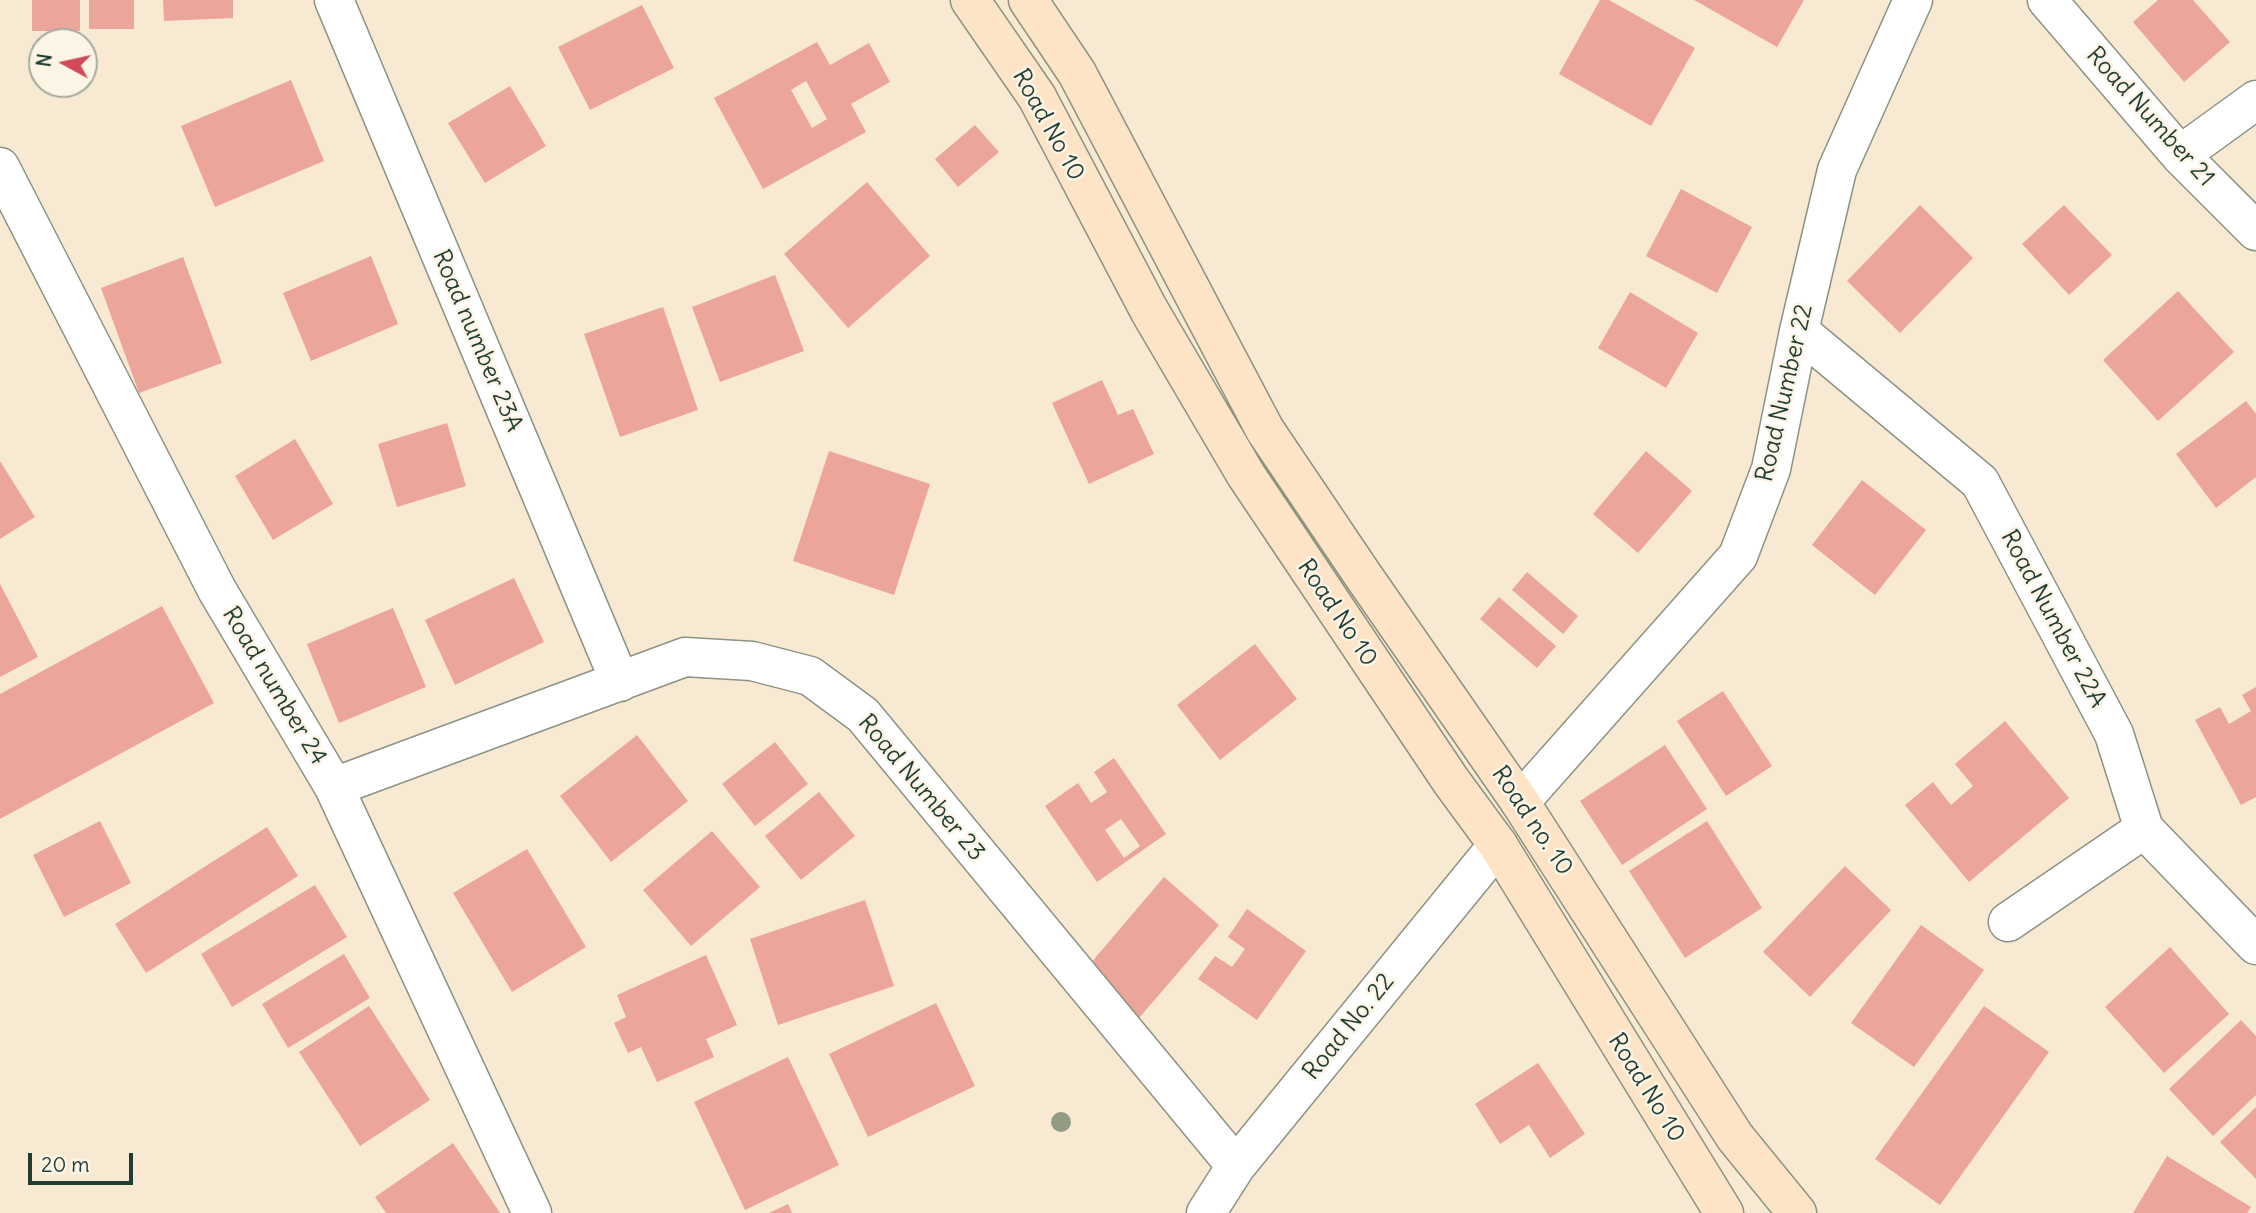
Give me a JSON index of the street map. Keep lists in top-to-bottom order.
{
  "streets": {
    "main road": ["Road No 10", "Road no. 10"],
    "street": [
      "Road Number 21",
      "Road number 23A",
      "Road Number 22",
      "Road Number 22A",
      "Road number 24",
      "Road Number 23",
      "Road No. 22"
    ]
  },
  "crossings": [
    ["Road No 10", "Road no. 10"],
    ["Road No 10", "Road No. 22"],
    ["Road number 23A", "Road Number 23"],
    ["Road Number 22", "Road Number 22A"],
    ["Road Number 22", "Road no. 10"],
    ["Road number 24", "Road Number 23"],
    ["Road Number 23", "Road No. 22"]
  ],
  "scale_bar": "20 m",
  "north": "left"
}
